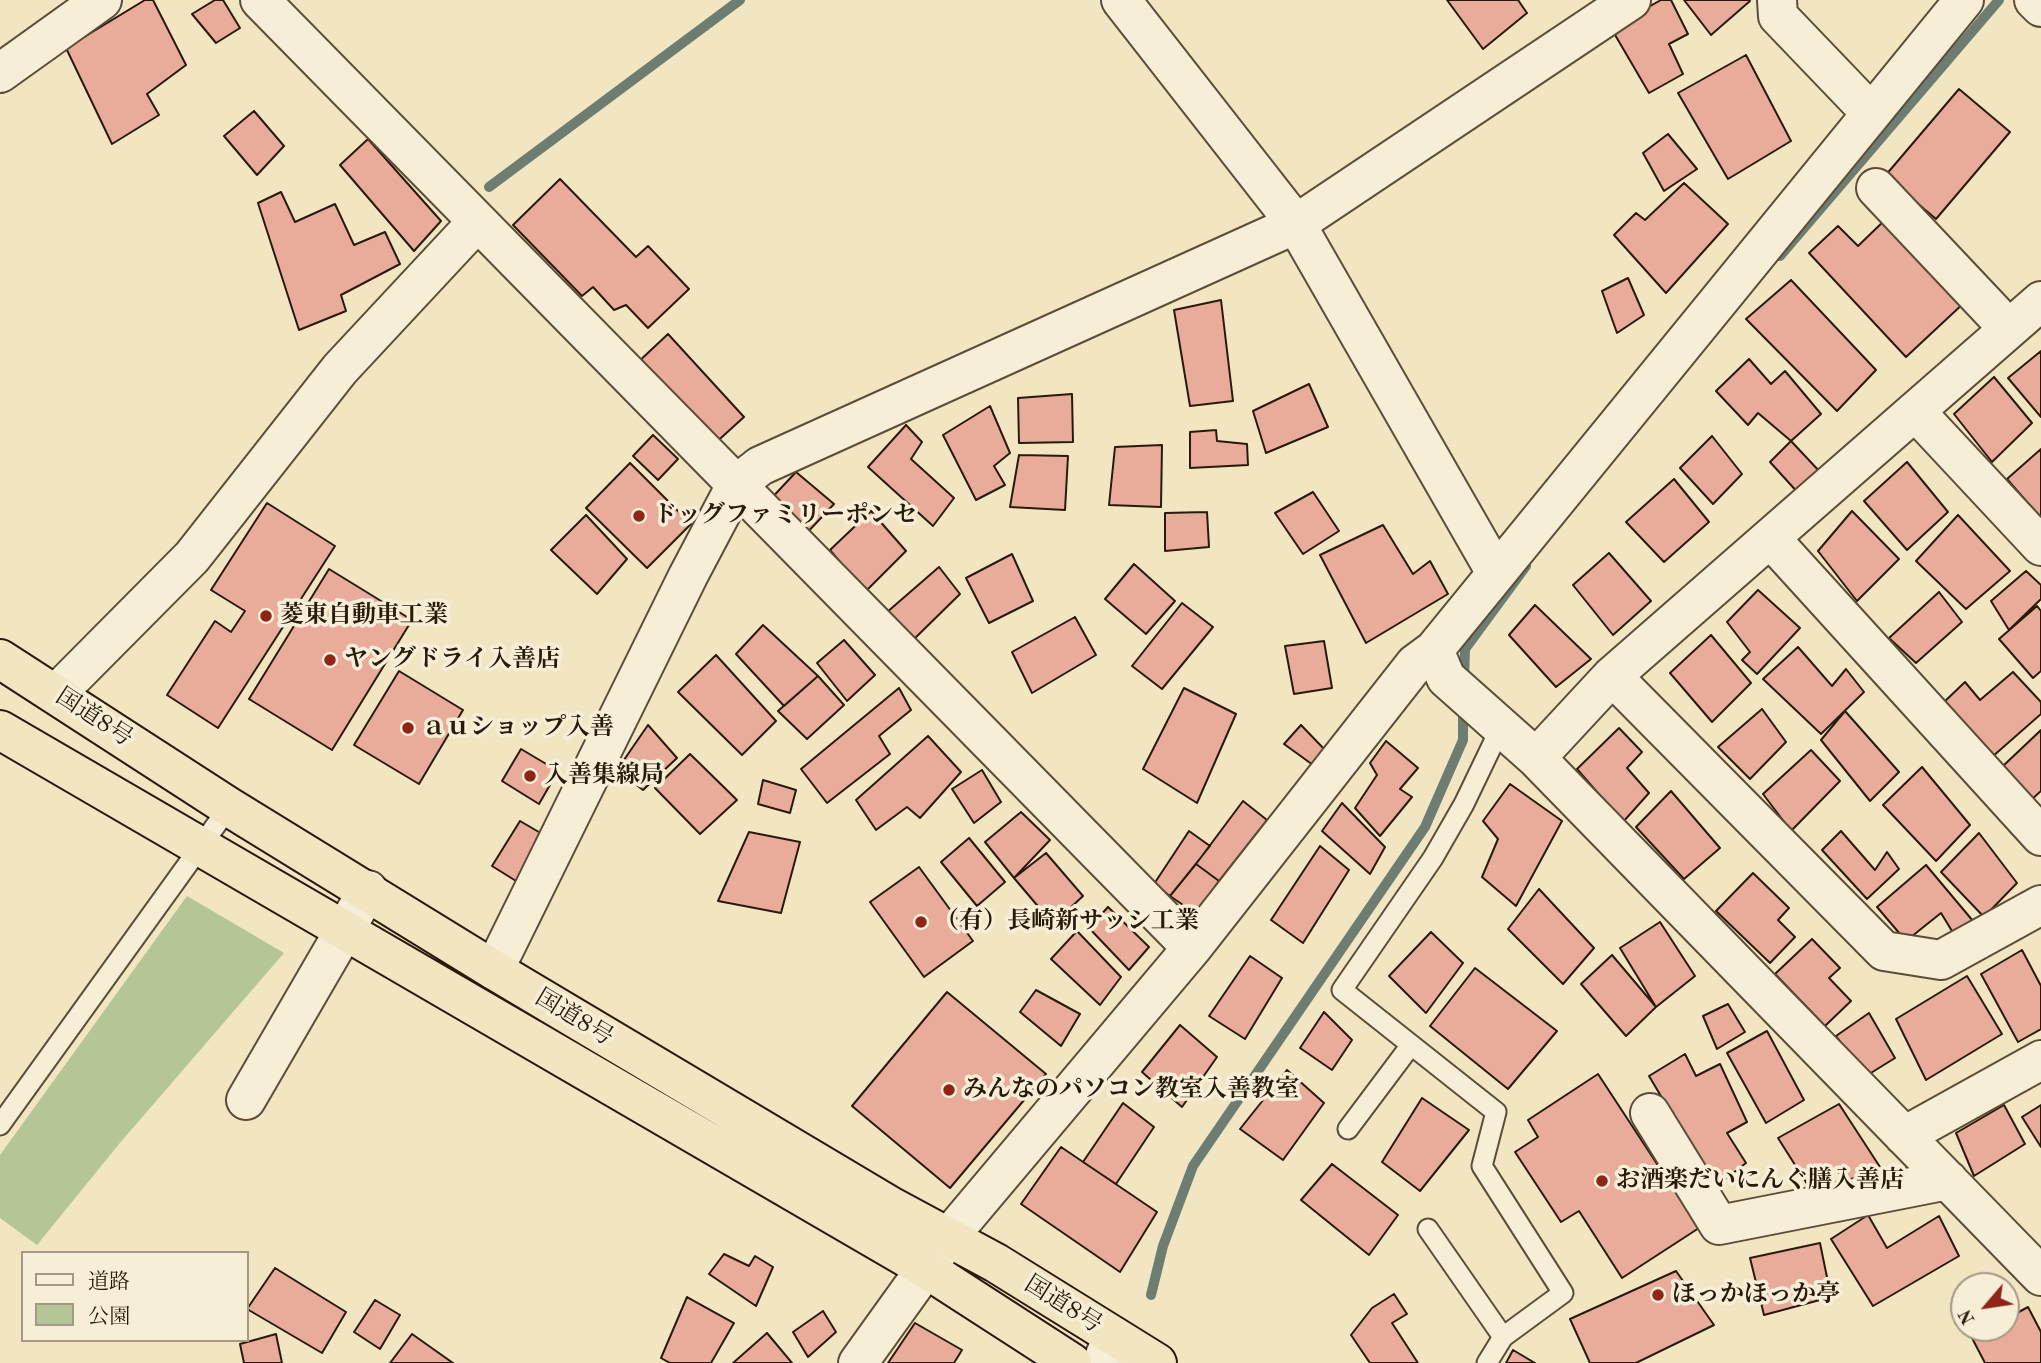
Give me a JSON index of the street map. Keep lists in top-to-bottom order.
{
  "streets": {
    "highway": ["国道8号"]
  },
  "places": [
    "ドッグファミリーポンセ",
    "菱東自動車工業",
    "ヤングドライ入善店",
    "ａｕショップ入善",
    "入善集線局",
    "（有）長崎新サッシ工業",
    "みんなのパソコン教室入善教室",
    "お酒楽だいにんぐ膳入善店",
    "ほっかほっか亭"
  ],
  "legend": ["道路", "公園"],
  "north": "bottom left"
}
